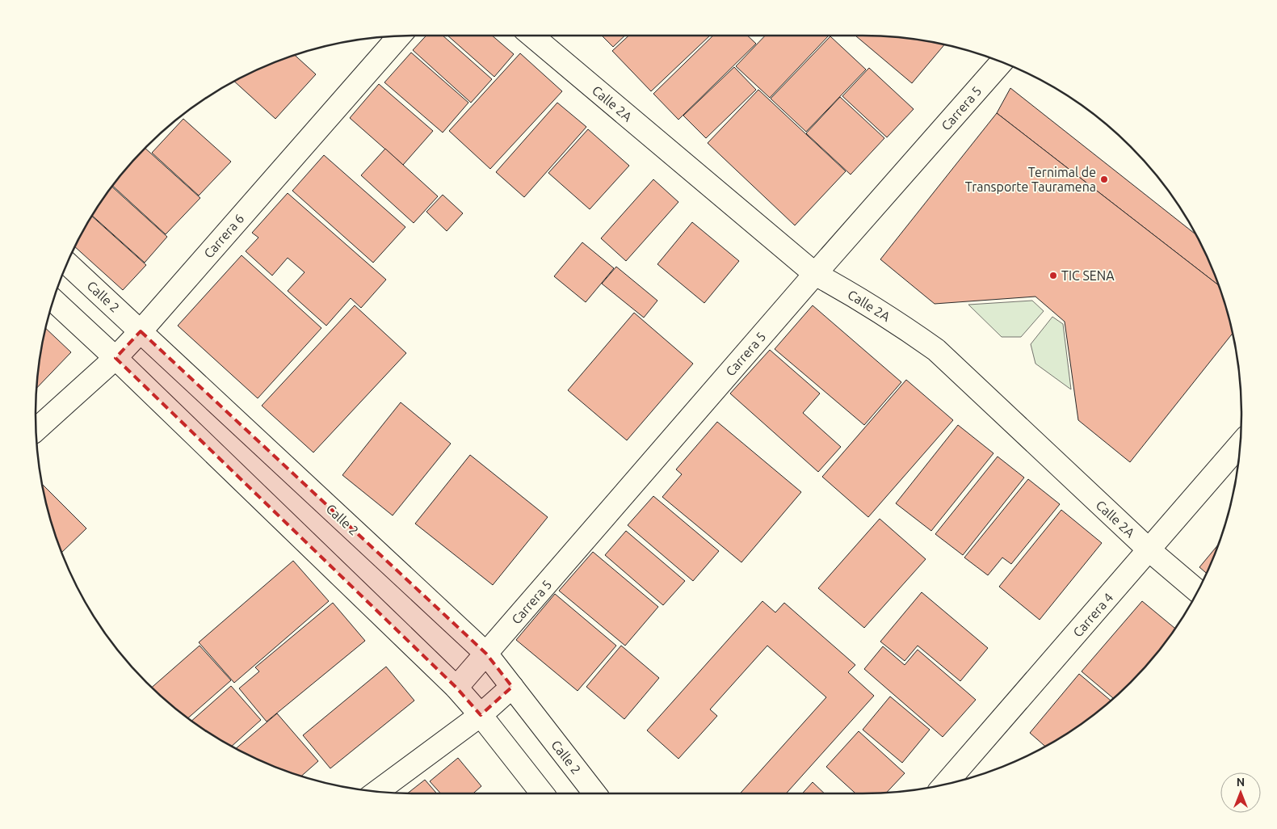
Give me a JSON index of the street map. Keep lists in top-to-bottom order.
{
  "streets": {
    "street": [
      "Calle 2A",
      "Carrera 5",
      "Carrera 6",
      "Calle 2",
      "Carrera 4"
    ]
  },
  "crossings": [
    ["Calle 2A", "Carrera 5"],
    ["Calle 2A", "Carrera 4"],
    ["Carrera 5", "Calle 2"],
    ["Carrera 6", "Calle 2"]
  ],
  "places": ["Ternimal de Transporte Tauramena", "TIC SENA"],
  "north": "top"
}
